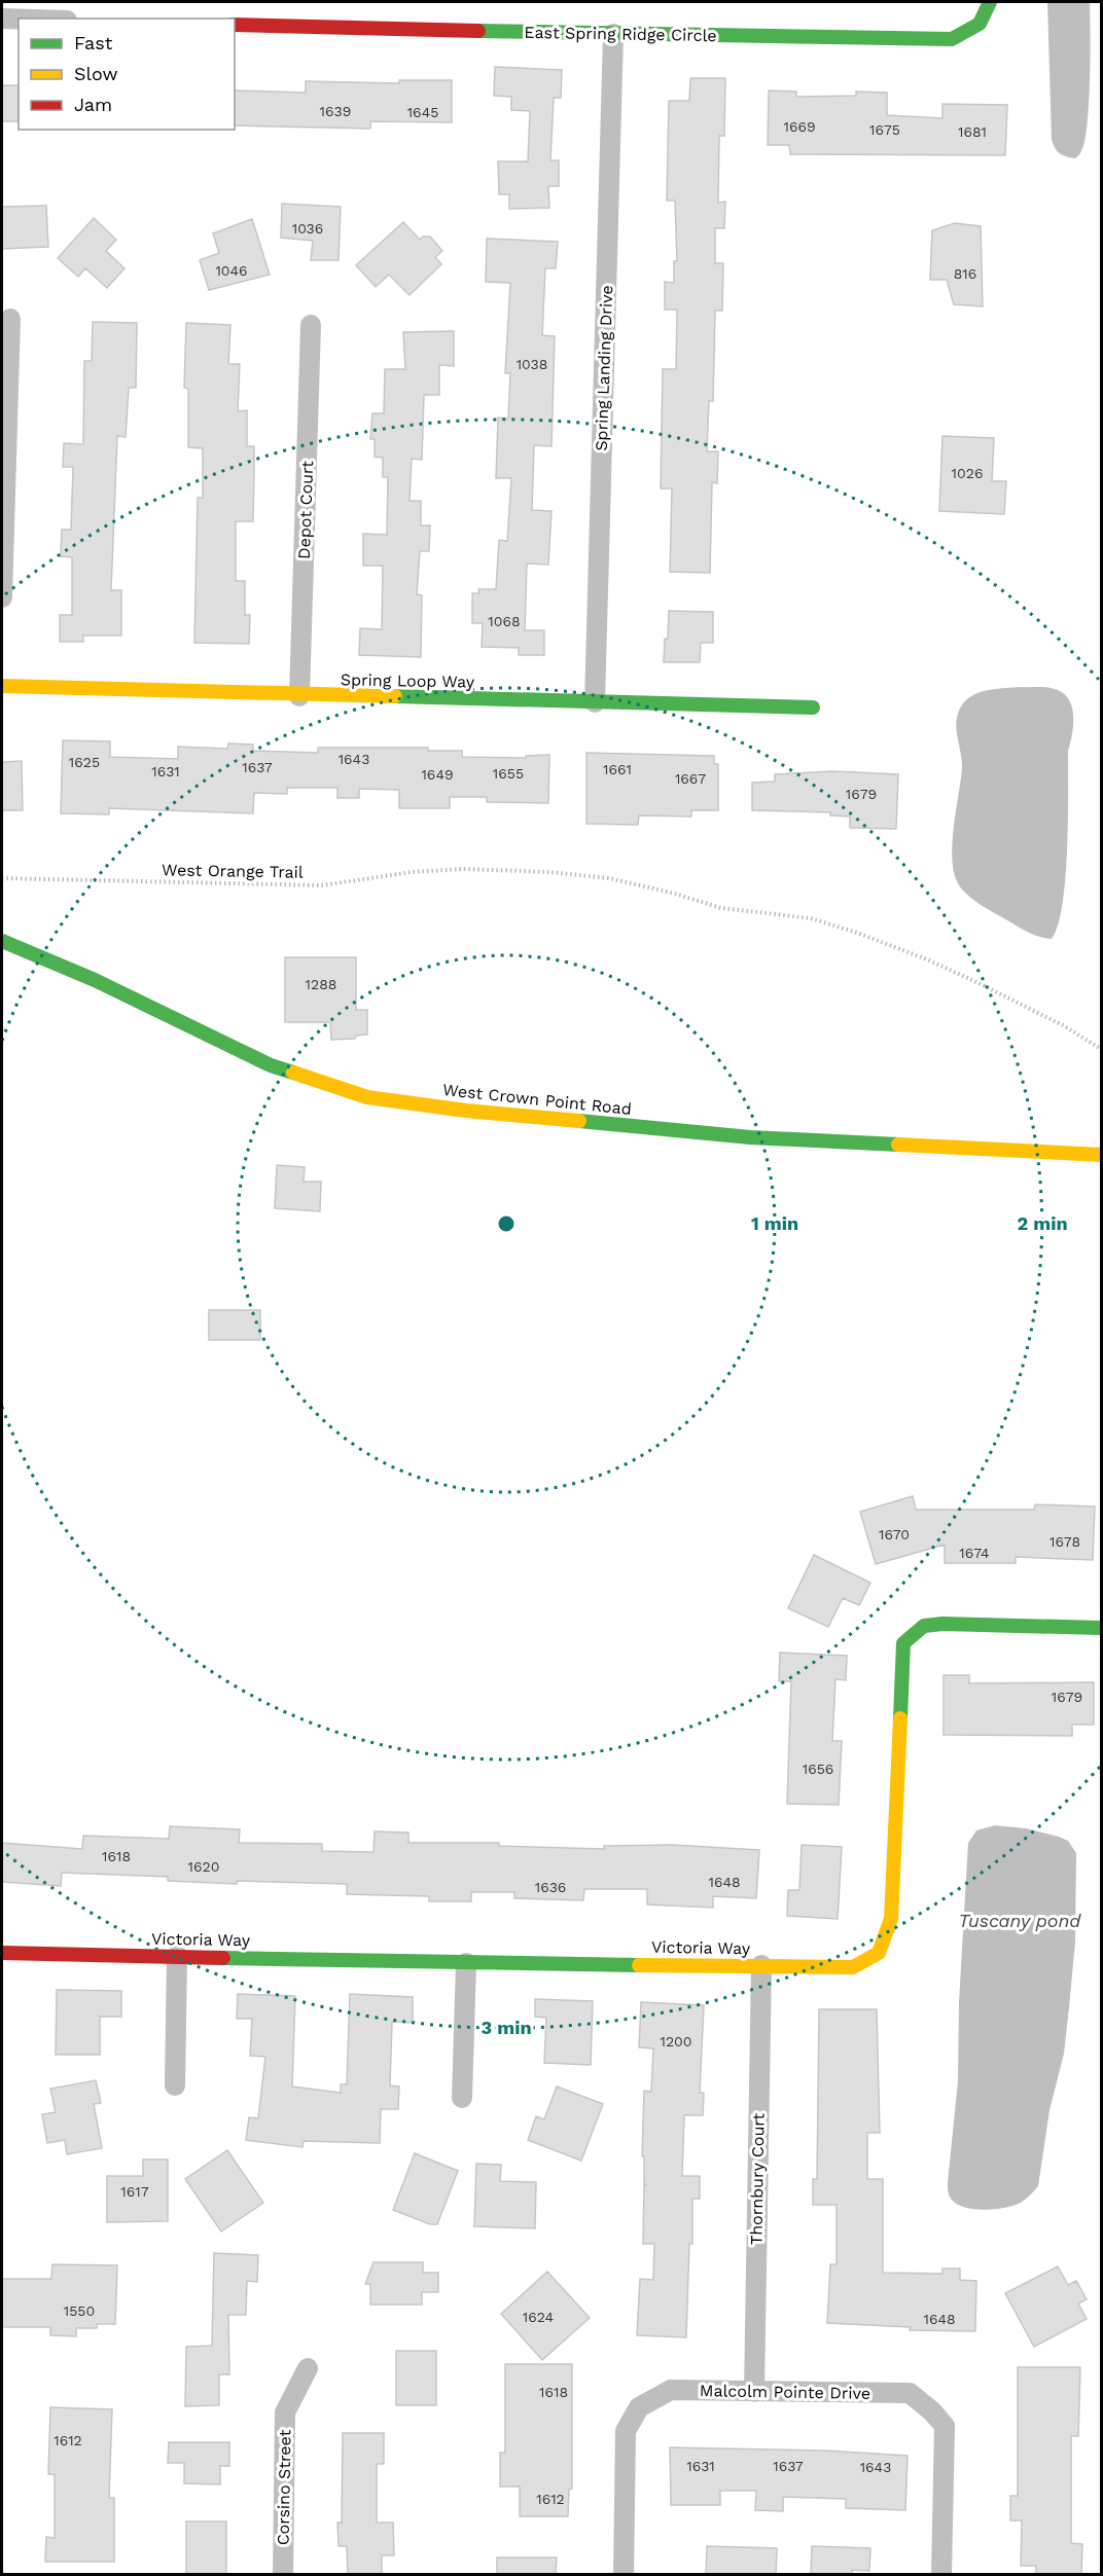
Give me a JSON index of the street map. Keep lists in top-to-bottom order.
{
  "streets": {
    "street": [
      "East Spring Ridge Circle",
      "Spring Landing Drive",
      "Depot Court",
      "Spring Loop Way",
      "West Crown Point Road",
      "Victoria Way",
      "Thornbury Court",
      "Malcolm Pointe Drive",
      "Corsino Street"
    ],
    "path": ["West Orange Trail"]
  },
  "crossings": [
    ["East Spring Ridge Circle", "Spring Landing Drive"],
    ["Spring Landing Drive", "Spring Loop Way"],
    ["Depot Court", "Spring Loop Way"],
    ["Victoria Way", "Thornbury Court"],
    ["Thornbury Court", "Malcolm Pointe Drive"]
  ],
  "water": ["Tuscany pond"],
  "house_numbers": [
    "1639",
    "1645",
    "1669",
    "1675",
    "1681",
    "1036",
    "1046",
    "816",
    "1038",
    "1026",
    "1068",
    "1643",
    "1625",
    "1637",
    "1661",
    "1631",
    "1655",
    "1649",
    "1667",
    "1679",
    "1288",
    "1670",
    "1678",
    "1674",
    "1679",
    "1656",
    "1618",
    "1620",
    "1648",
    "1636",
    "1200",
    "1617",
    "1550",
    "1624",
    "1648",
    "1618",
    "1612",
    "1631",
    "1637",
    "1643",
    "1612"
  ],
  "legend": ["Fast", "Slow", "Jam"],
  "rings": ["1 min", "2 min", "3 min"]
}
